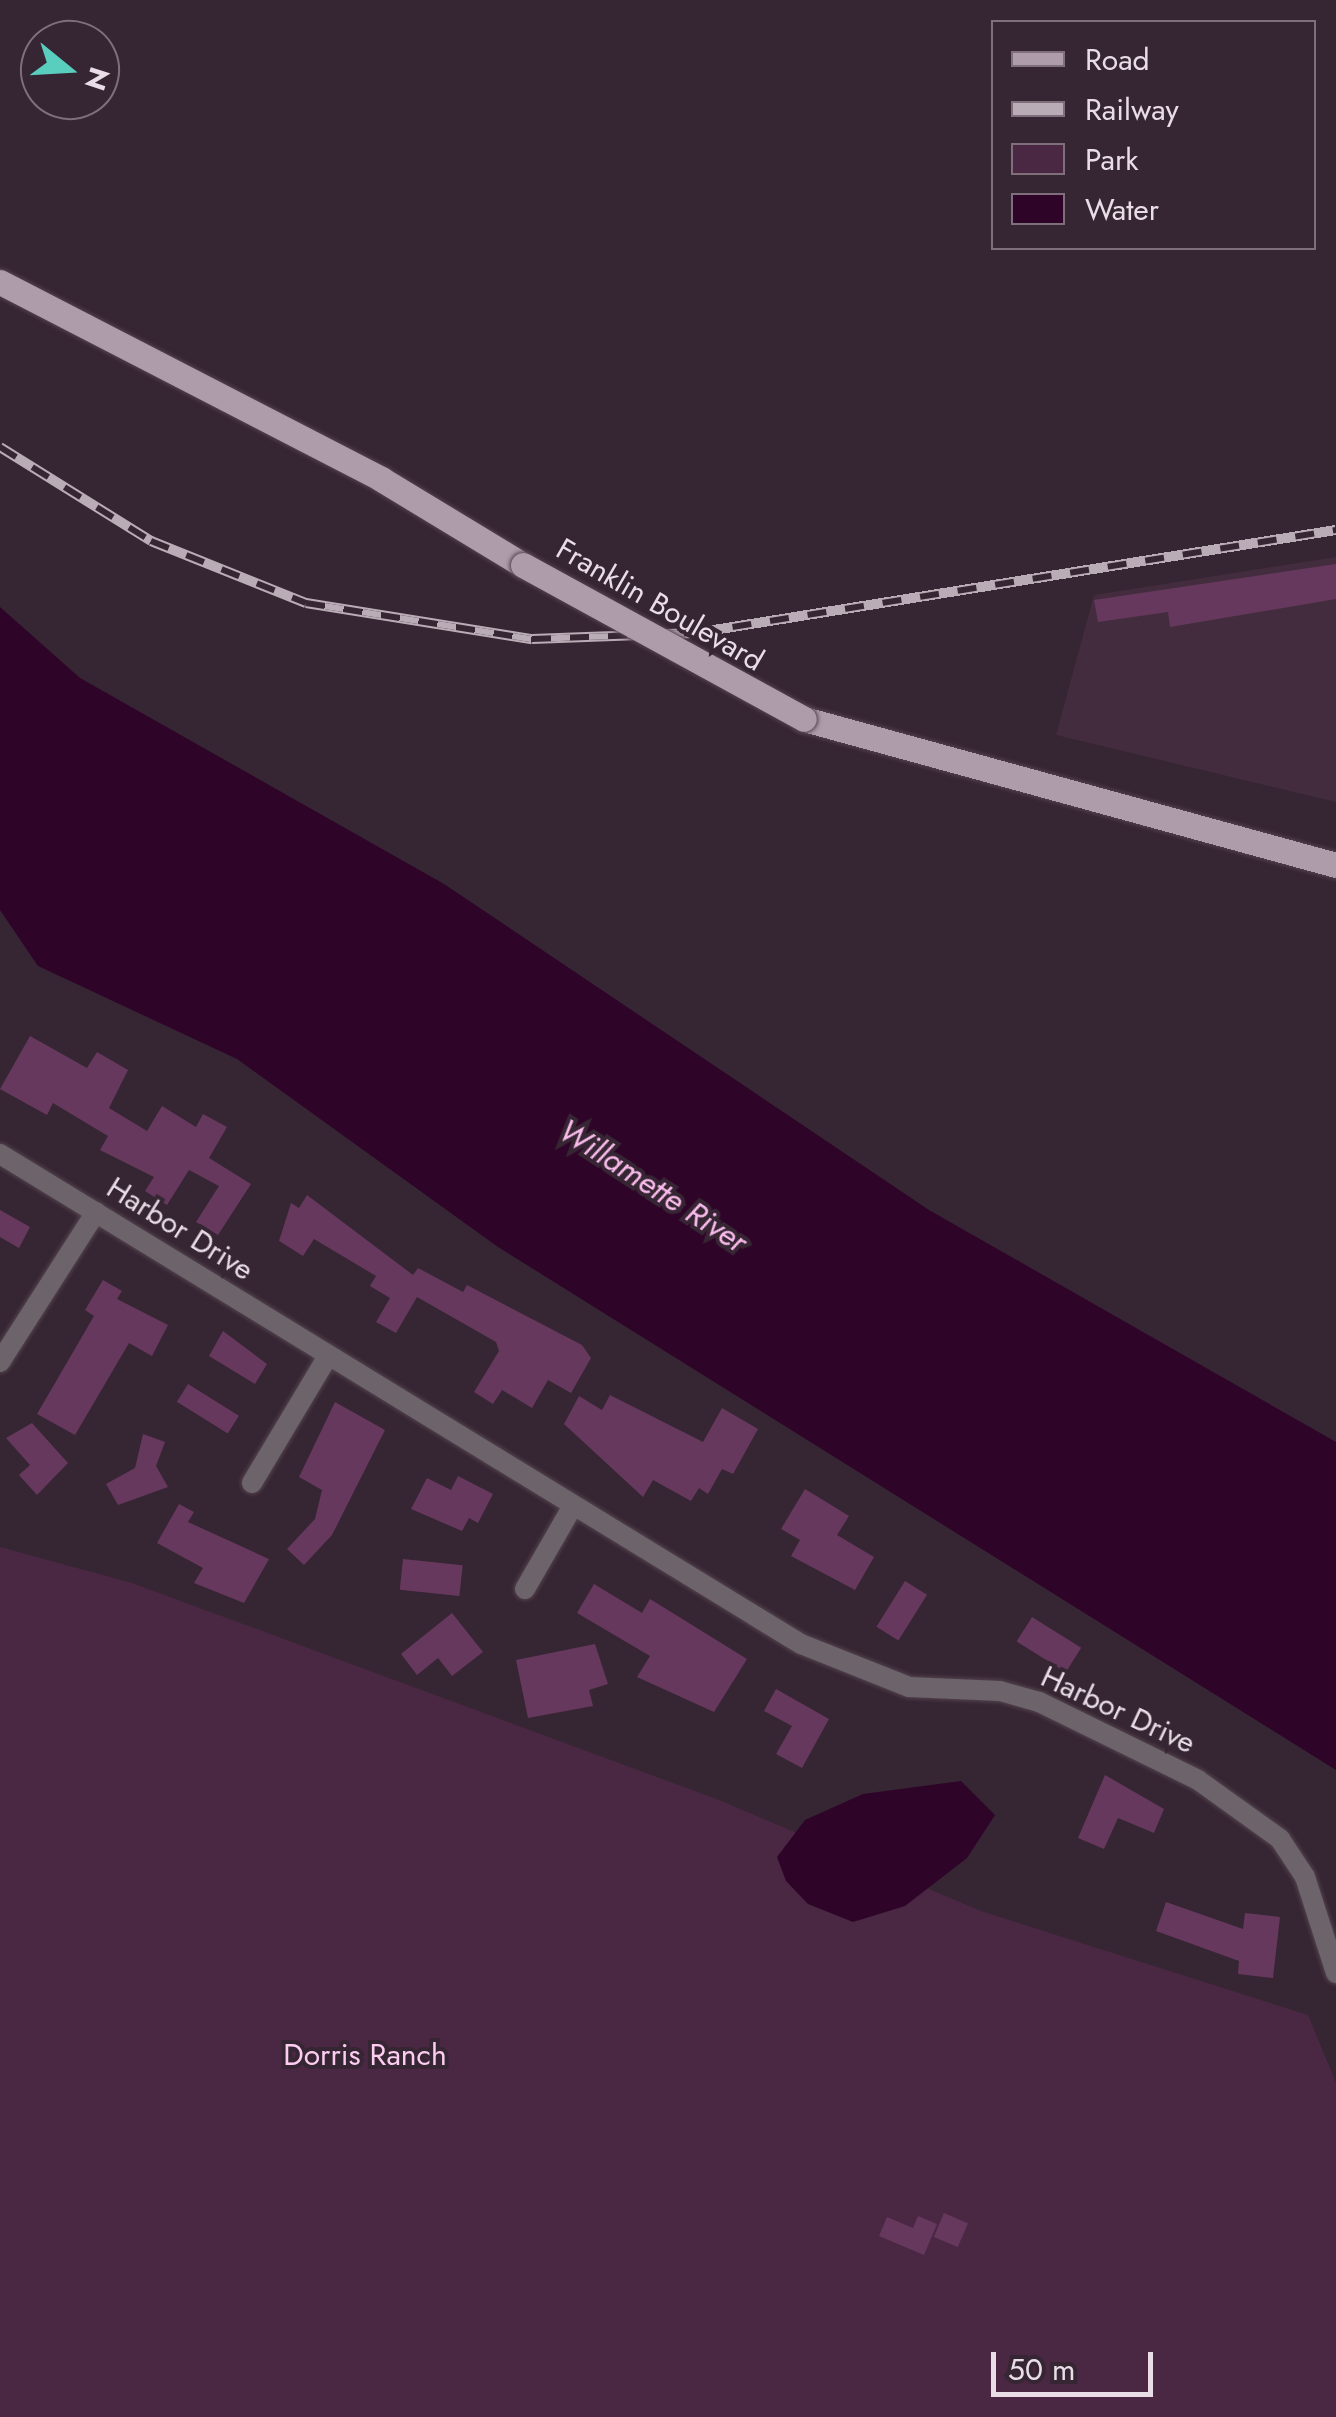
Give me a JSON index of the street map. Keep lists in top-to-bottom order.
{
  "streets": {
    "main road": ["Franklin Boulevard"],
    "street": ["Harbor Drive"]
  },
  "water": ["Willamette River"],
  "parks": ["Dorris Ranch"],
  "legend": [
    "Road",
    "Railway",
    "Park",
    "Water"
  ],
  "scale_bar": "50 m",
  "north": "right"
}
